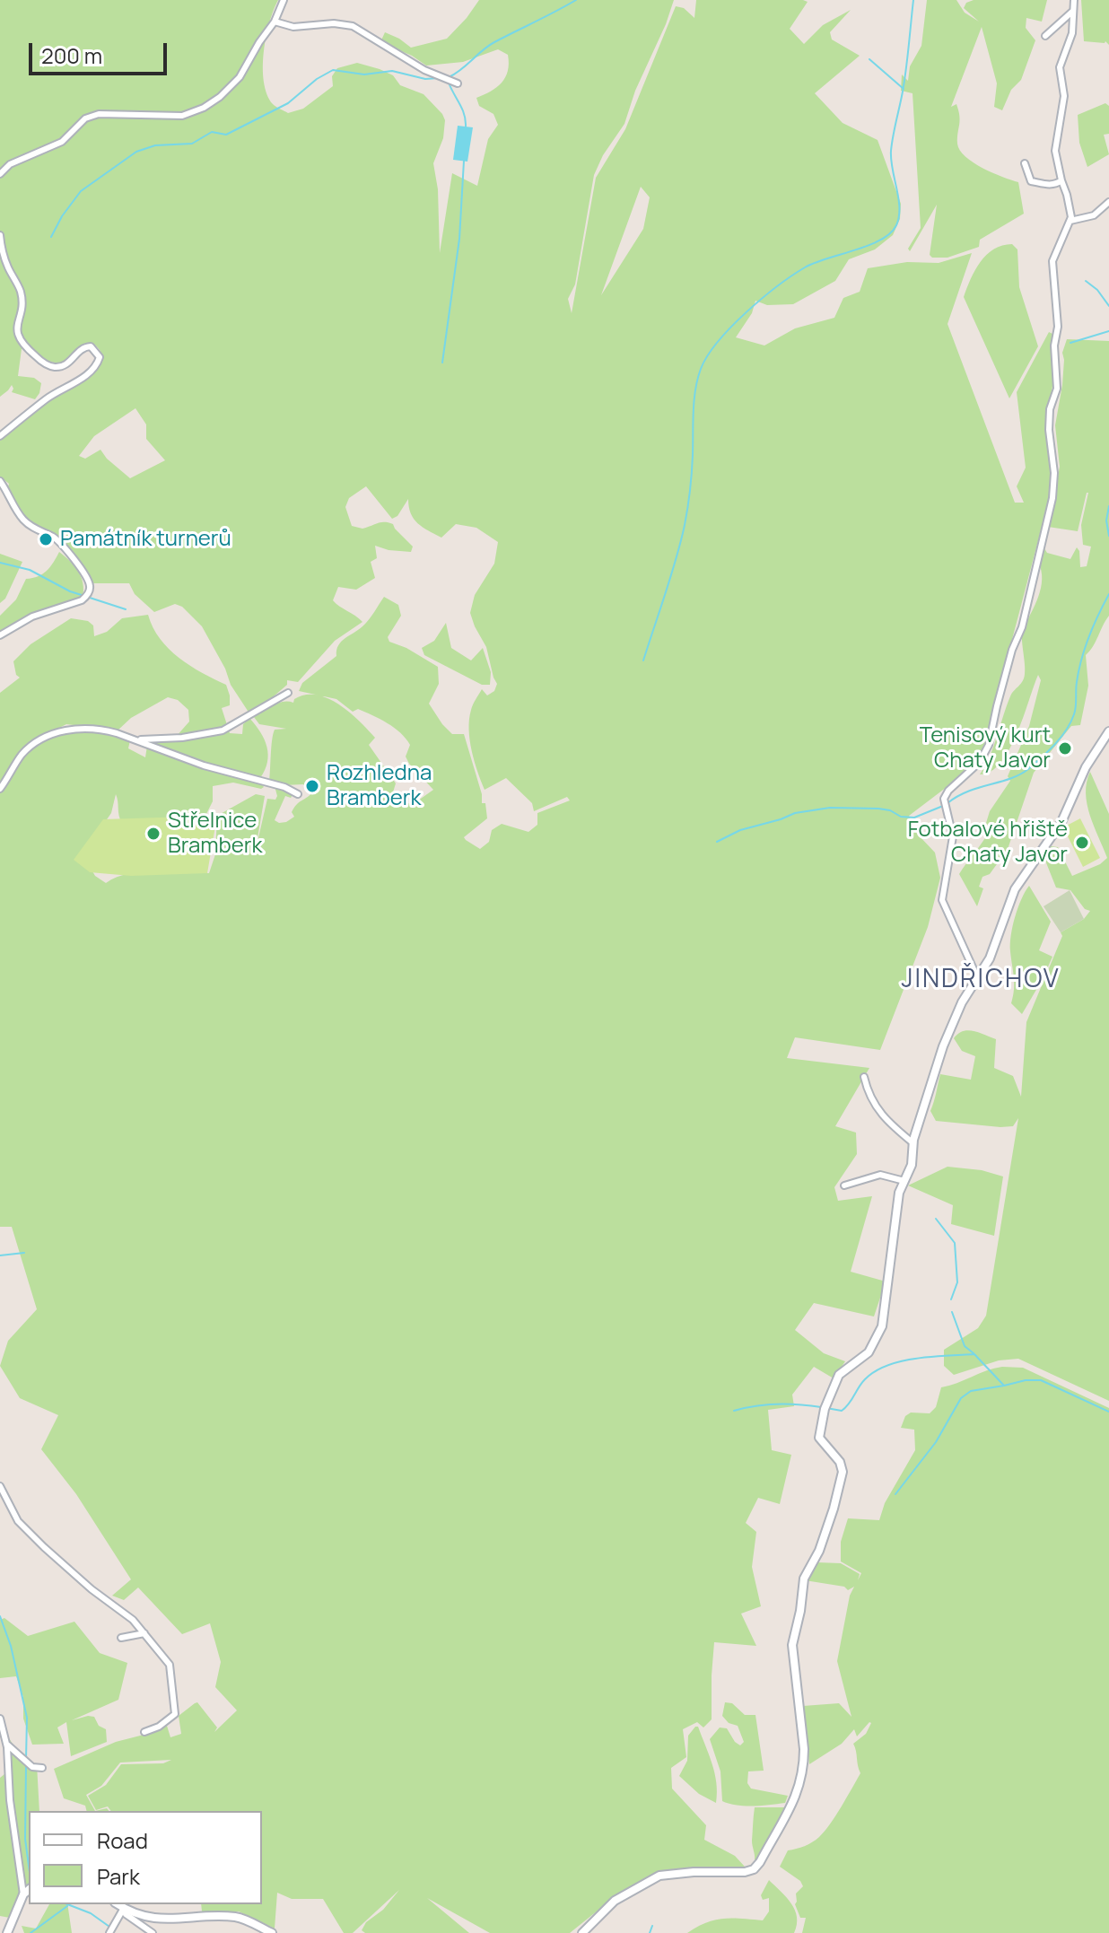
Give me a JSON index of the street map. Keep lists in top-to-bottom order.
{
  "districts": ["JINDŘICHOV"],
  "places": [
    "Památník turnerů",
    "Tenisový kurt Chaty Javor",
    "Rozhledna Bramberk",
    "Střelnice Bramberk",
    "Fotbalové hřiště Chaty Javor"
  ],
  "legend": ["Road", "Park"],
  "scale_bar": "200 m"
}
